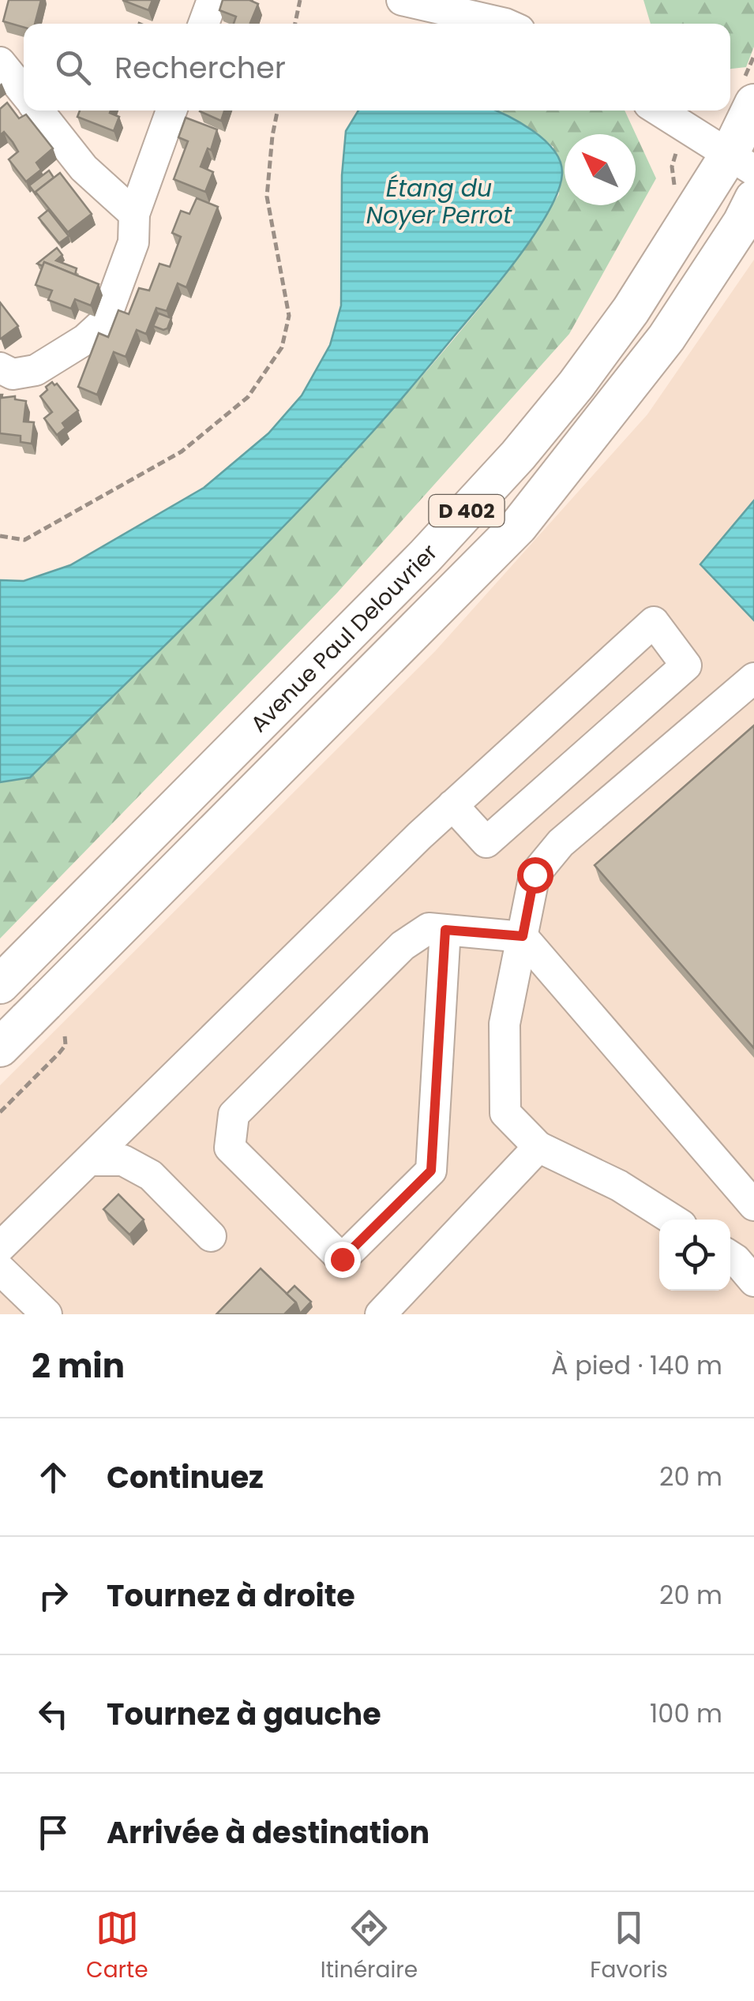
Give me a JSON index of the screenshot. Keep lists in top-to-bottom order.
{
  "streets": {
    "main road": ["D 402", "Avenue Paul Delouvrier"]
  },
  "water": ["Étang du Noyer Perrot"],
  "north": "top left",
  "page": {
    "search": "Rechercher",
    "heading": ["2 min", "À pied · 140 m"],
    "list": [
      ["Continuez", "20 m"],
      ["Tournez à droite", "20 m"],
      ["Tournez à gauche", "100 m"],
      "Arrivée à destination"
    ],
    "nav": ["Carte", "Itinéraire", "Favoris"]
  }
}
